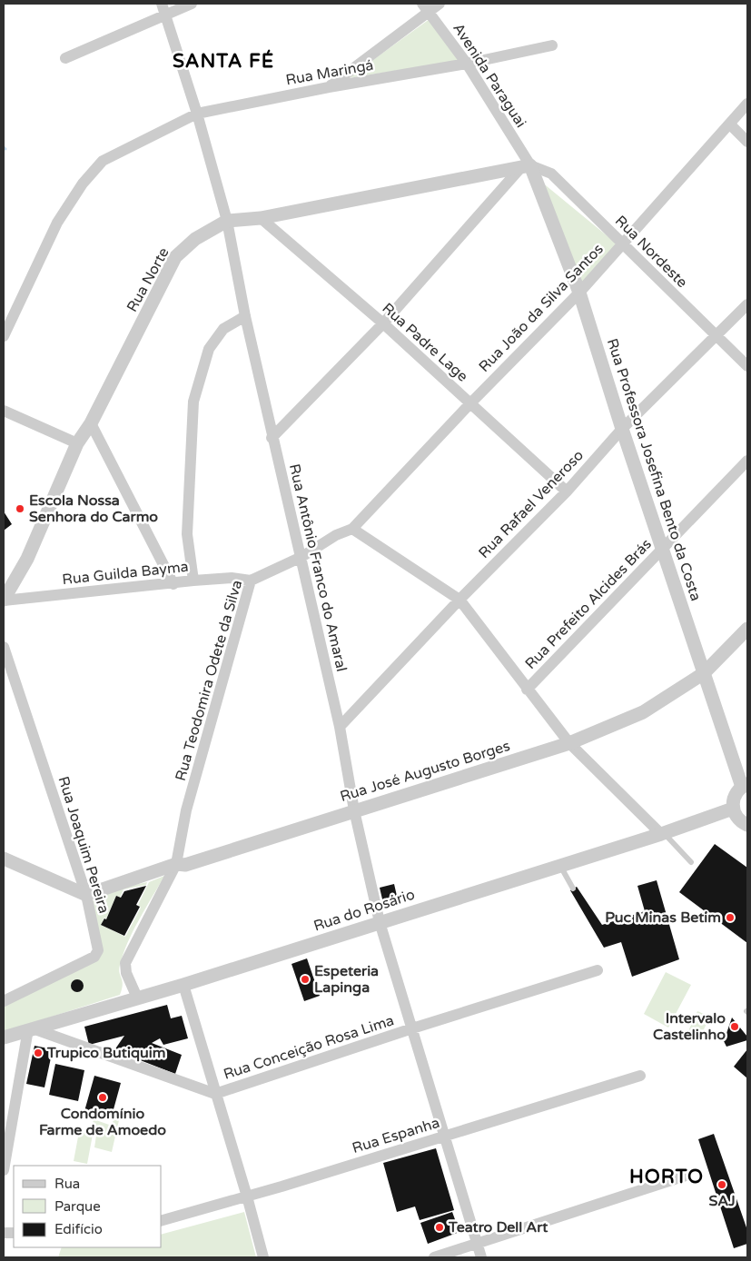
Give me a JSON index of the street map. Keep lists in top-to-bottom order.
{
  "streets": {
    "street": [
      "Rua Maringá",
      "Avenida Paraguai",
      "Rua Nordeste",
      "Rua Norte",
      "Rua João da Silva Santos",
      "Rua Padre Lage",
      "Rua Professora Josefina Bento da Costa",
      "Rua Rafael Veneroso",
      "Rua Antônio Franco do Amaral",
      "Rua Guilda Bayma",
      "Rua Prefeito Alcides Brás",
      "Rua Teodomira Odete da Silva",
      "Rua José Augusto Borges",
      "Rua Joaquim Pereira",
      "Rua do Rosário",
      "Rua Conceição Rosa Lima",
      "Rua Espanha"
    ]
  },
  "crossings": [
    ["Rua Maringá", "Avenida Paraguai"],
    ["Rua Maringá", "Rua Antônio Franco do Amaral"],
    ["Avenida Paraguai", "Rua Nordeste"],
    ["Avenida Paraguai", "Rua Norte"],
    ["Avenida Paraguai", "Rua Professora Josefina Bento da Costa"],
    ["Rua Nordeste", "Rua Norte"],
    ["Rua Nordeste", "Rua João da Silva Santos"],
    ["Rua Nordeste", "Rua Professora Josefina Bento da Costa"],
    ["Rua Nordeste", "Rua Rafael Veneroso"],
    ["Rua Norte", "Rua Padre Lage"],
    ["Rua Norte", "Rua Professora Josefina Bento da Costa"],
    ["Rua Norte", "Rua Antônio Franco do Amaral"],
    ["Rua Norte", "Rua Guilda Bayma"],
    ["Rua João da Silva Santos", "Rua Padre Lage"],
    ["Rua João da Silva Santos", "Rua Professora Josefina Bento da Costa"],
    ["Rua João da Silva Santos", "Rua Teodomira Odete da Silva"],
    ["Rua Padre Lage", "Rua Rafael Veneroso"],
    ["Rua Professora Josefina Bento da Costa", "Rua Rafael Veneroso"],
    ["Rua Professora Josefina Bento da Costa", "Rua Prefeito Alcides Brás"],
    ["Rua Professora Josefina Bento da Costa", "Rua José Augusto Borges"],
    ["Rua Rafael Veneroso", "Rua Antônio Franco do Amaral"],
    ["Rua Antônio Franco do Amaral", "Rua Teodomira Odete da Silva"],
    ["Rua Antônio Franco do Amaral", "Rua José Augusto Borges"],
    ["Rua Antônio Franco do Amaral", "Rua do Rosário"],
    ["Rua Antônio Franco do Amaral", "Rua Conceição Rosa Lima"],
    ["Rua Antônio Franco do Amaral", "Rua Espanha"],
    ["Rua Guilda Bayma", "Rua Teodomira Odete da Silva"],
    ["Rua Teodomira Odete da Silva", "Rua José Augusto Borges"],
    ["Rua Teodomira Odete da Silva", "Rua do Rosário"],
    ["Rua José Augusto Borges", "Rua Joaquim Pereira"],
    ["Rua do Rosário", "Rua Conceição Rosa Lima"]
  ],
  "districts": ["SANTA FÉ", "HORTO"],
  "places": [
    "Escola Nossa Senhora do Carmo",
    "Puc Minas Betim",
    "Espeteria Lapinga",
    "Intervalo Castelinho",
    "Trupico Butiquim",
    "Condomínio Farme de Amoedo",
    "SAJ",
    "Teatro Dell Art"
  ],
  "legend": ["Rua", "Parque", "Edifício"]
}
